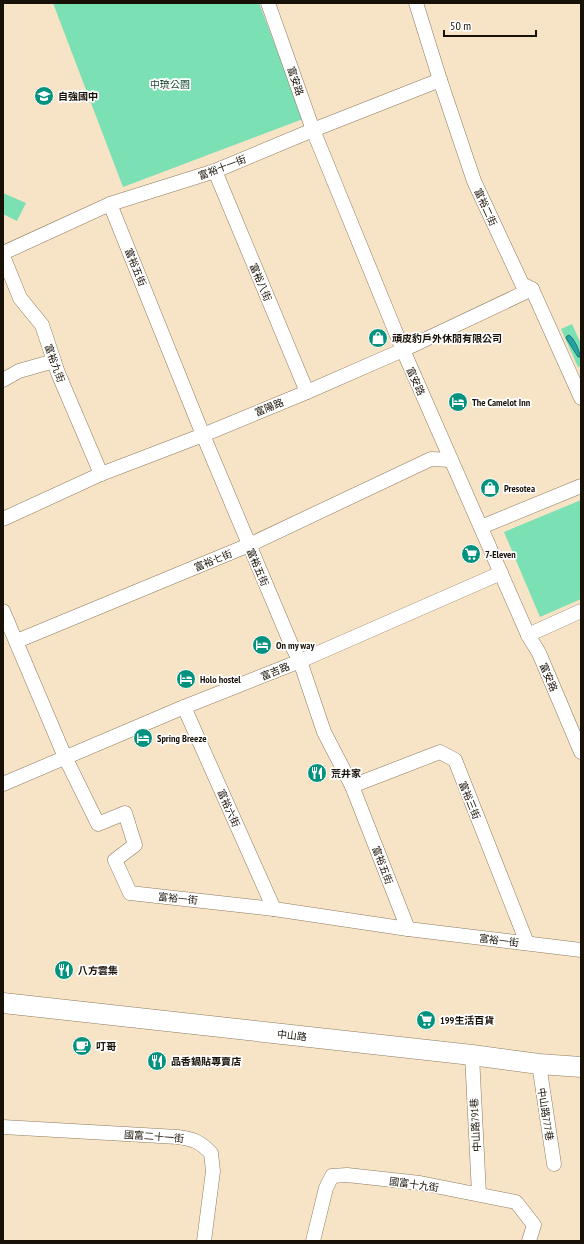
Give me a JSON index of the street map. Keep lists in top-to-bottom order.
{
  "streets": {
    "street": [
      "富安路",
      "富裕十一街",
      "富裕二街",
      "富裕五街",
      "富裕八街",
      "富裕九街",
      "富陽路",
      "富裕七街",
      "富吉路",
      "富裕三街",
      "富裕六街",
      "富裕一街",
      "中山路",
      "中山路777巷",
      "中山路791巷",
      "國富二十一街",
      "國富十九街"
    ]
  },
  "crossings": [
    ["富安路", "富裕十一街"],
    ["富安路", "富陽路"],
    ["富安路", "富裕七街"],
    ["富安路", "富吉路"],
    ["富裕十一街", "富裕二街"],
    ["富裕十一街", "富裕五街"],
    ["富裕十一街", "富裕八街"],
    ["富裕十一街", "富裕九街"],
    ["富裕二街", "富陽路"],
    ["富裕五街", "富陽路"],
    ["富裕五街", "富裕七街"],
    ["富裕五街", "富吉路"],
    ["富裕五街", "富裕三街"],
    ["富裕五街", "富裕一街"],
    ["富裕八街", "富陽路"],
    ["富裕九街", "富陽路"],
    ["富裕七街", "富裕一街"],
    ["富吉路", "富裕六街"],
    ["富吉路", "富裕一街"],
    ["富裕三街", "富裕一街"],
    ["富裕六街", "富裕一街"],
    ["中山路", "中山路777巷"],
    ["中山路", "中山路791巷"],
    ["中山路791巷", "國富十九街"]
  ],
  "parks": ["中琉公園"],
  "places": {
    "school or university": ["自強國中"],
    "shop": ["頑皮豹戶外休閒有限公司", "Presotea"],
    "hotel": [
      "The Camelot Inn",
      "On my way",
      "Holo hostel",
      "Spring Breeze"
    ],
    "supermarket": ["7-Eleven", "199生活百貨"],
    "restaurant": ["荒井家", "八方雲集", "品香鍋貼專賣店"],
    "cafe": ["叮哥"]
  },
  "scale_bar": "50 m"
}
